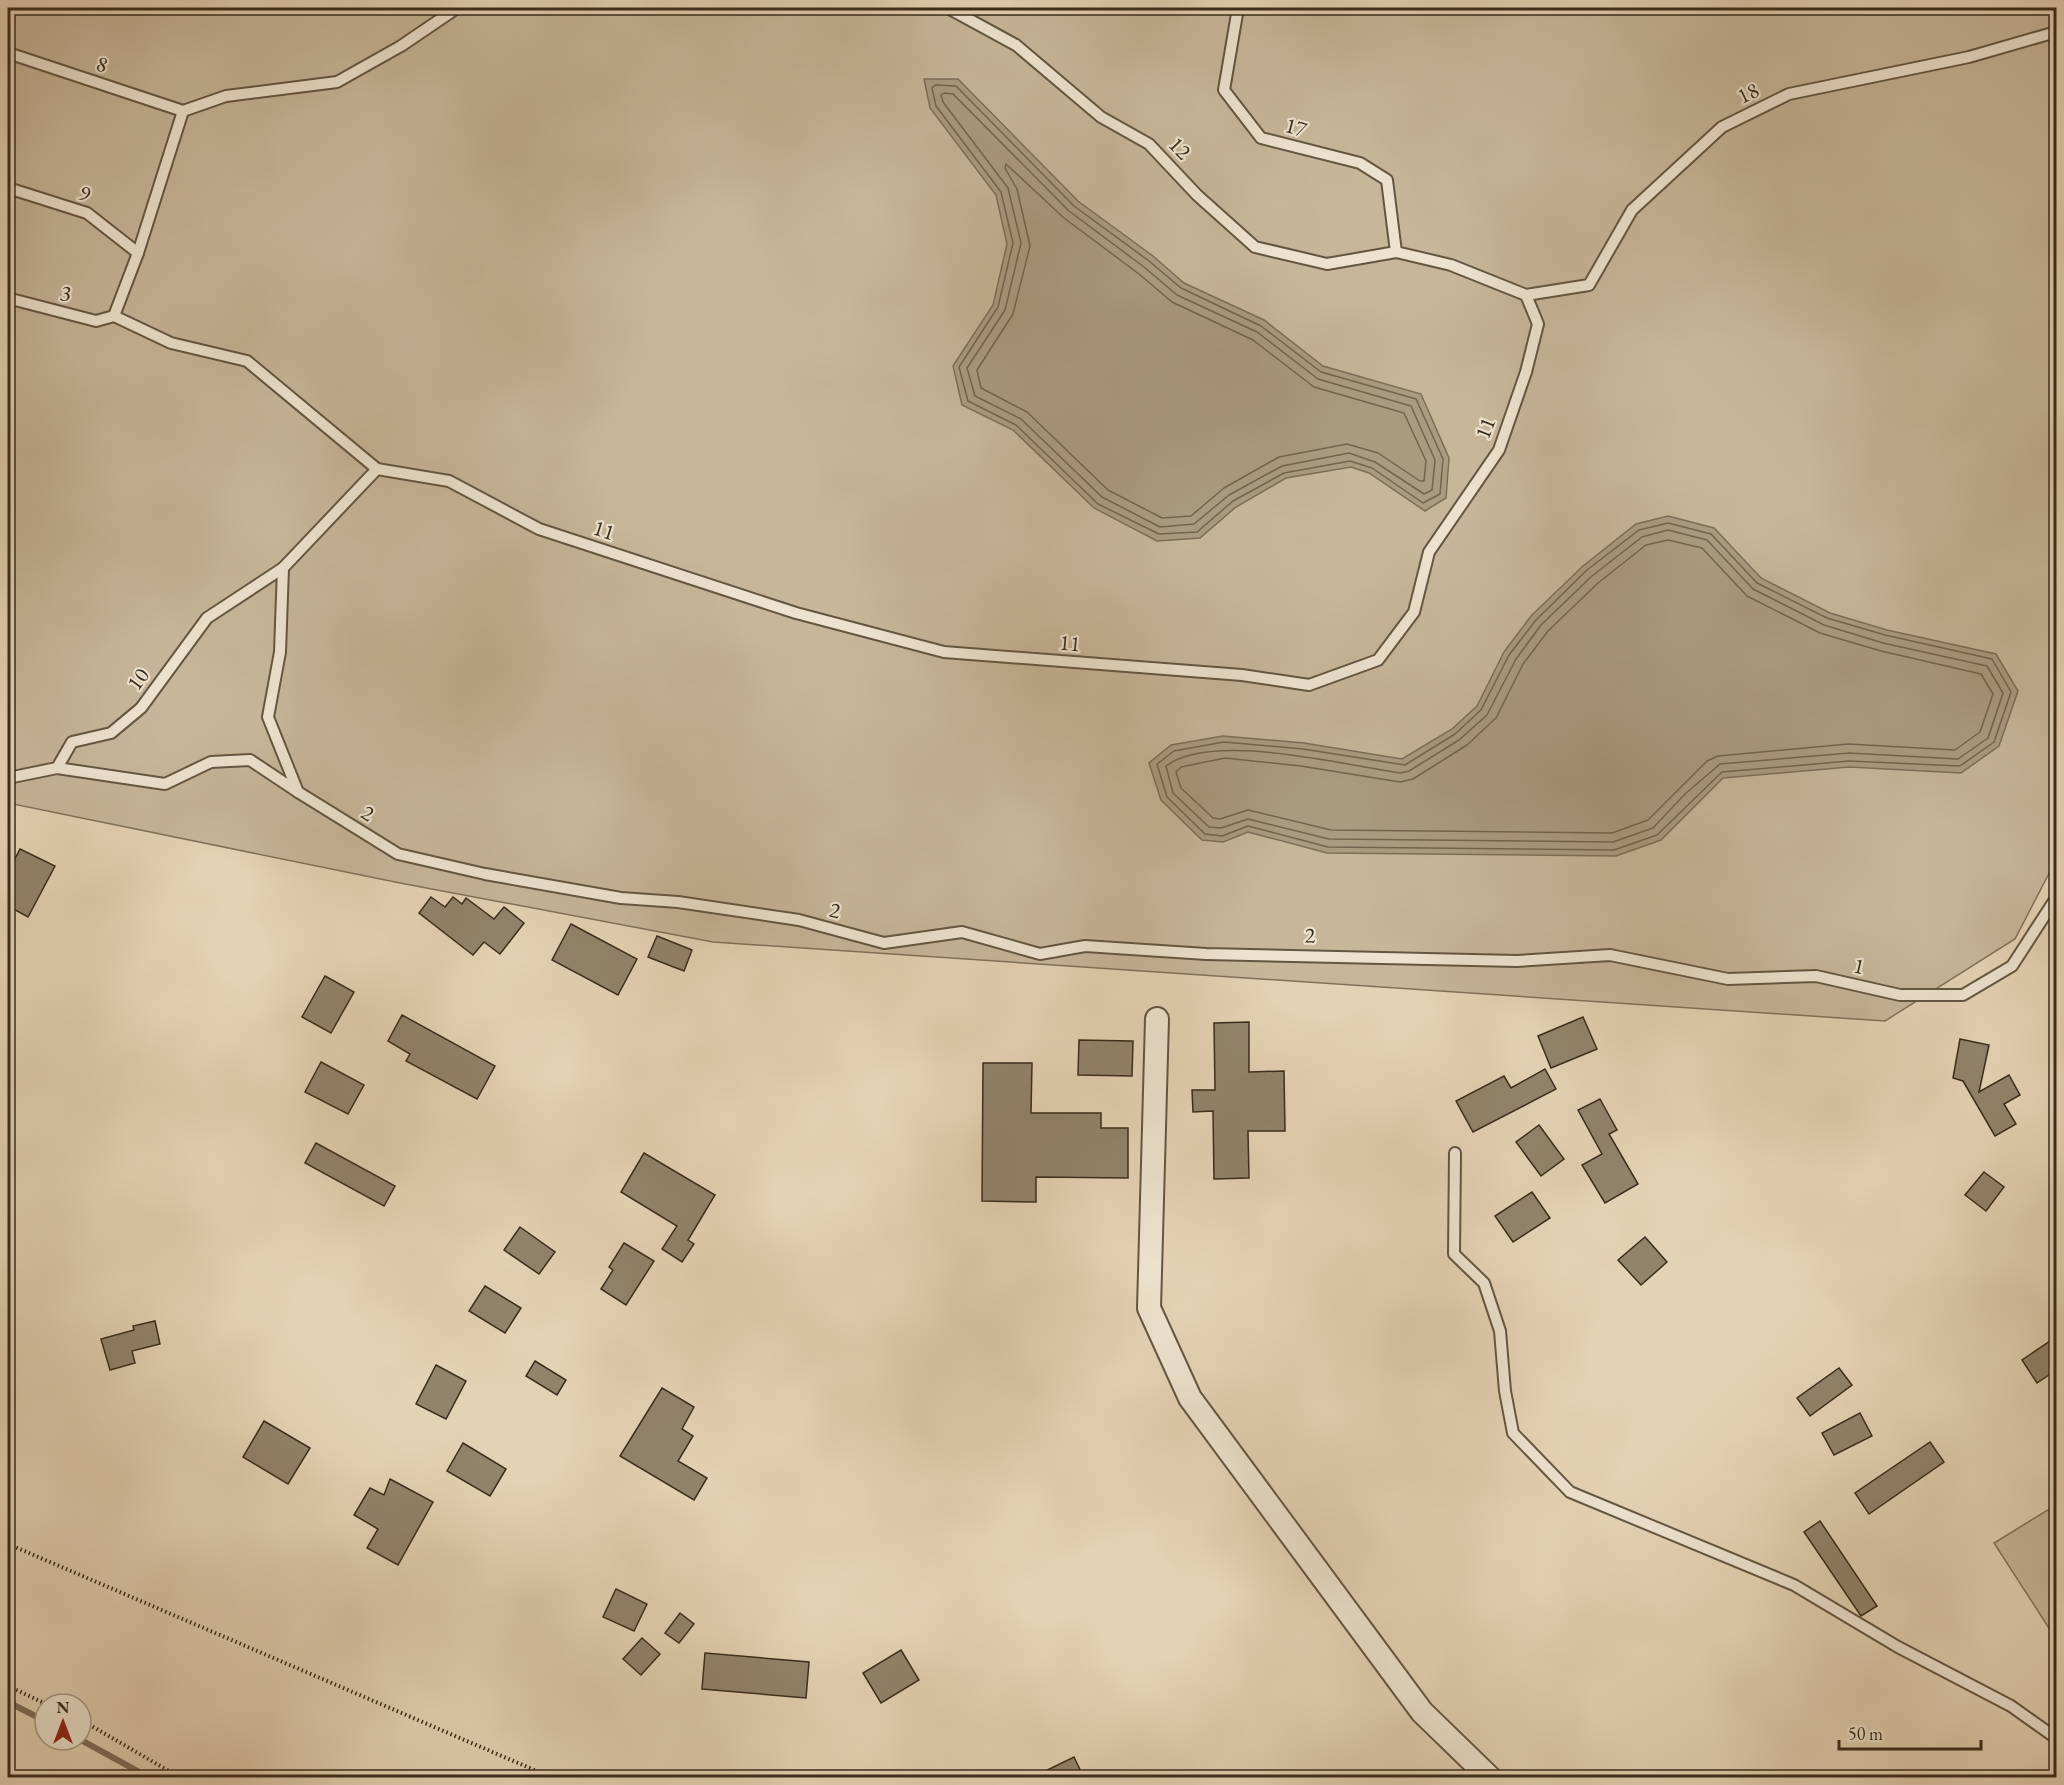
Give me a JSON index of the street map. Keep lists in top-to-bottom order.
{
  "streets": {
    "lane": [
      "8",
      "18",
      "17",
      "12",
      "9",
      "3",
      "11",
      "10",
      "2",
      "1"
    ]
  },
  "crossings": [
    ["18", "11"],
    ["17", "12"],
    ["11", "10"],
    ["10", "2"],
    ["2", "1"]
  ],
  "scale_bar": "50 m",
  "north": "top"
}
